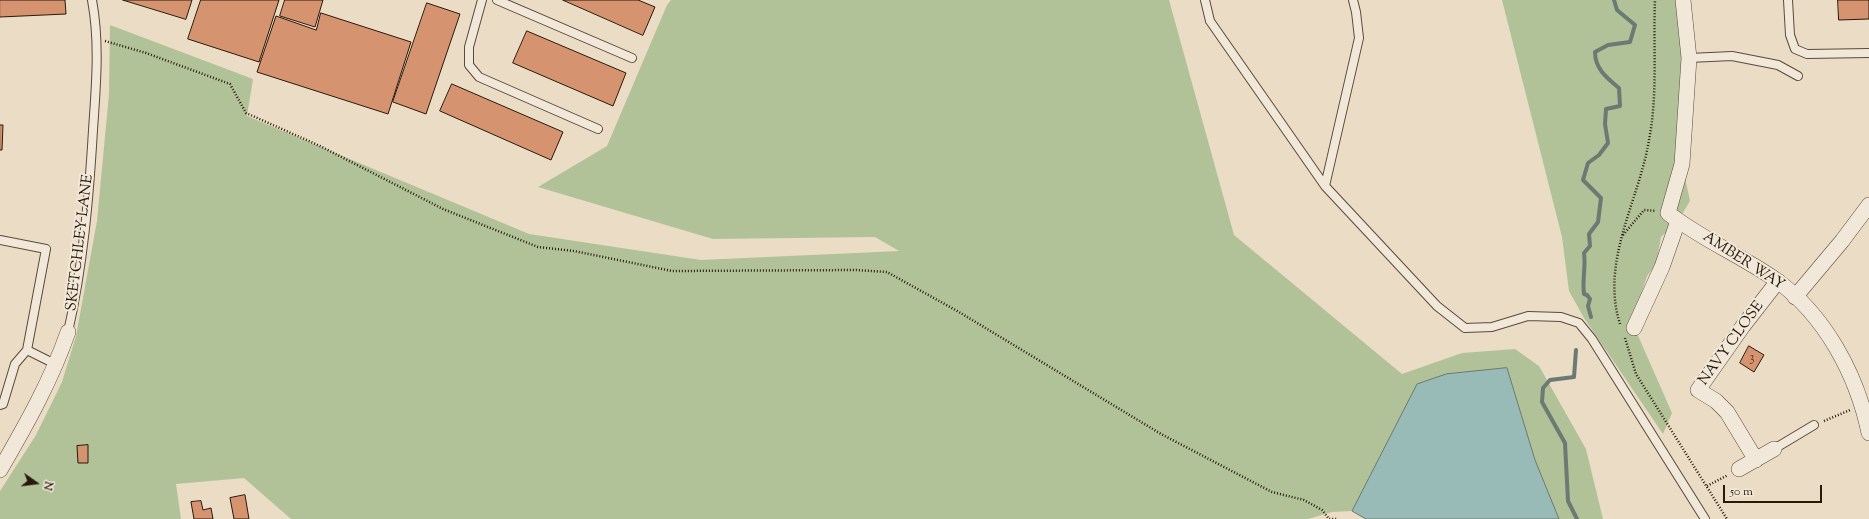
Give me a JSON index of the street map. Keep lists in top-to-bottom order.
{
  "streets": {
    "street": ["SKETCHLEY LANE", "AMBER WAY", "NAVY CLOSE"]
  },
  "crossings": [
    ["AMBER WAY", "NAVY CLOSE"]
  ],
  "house_numbers": ["3"],
  "scale_bar": "50 m",
  "north": "right"
}
